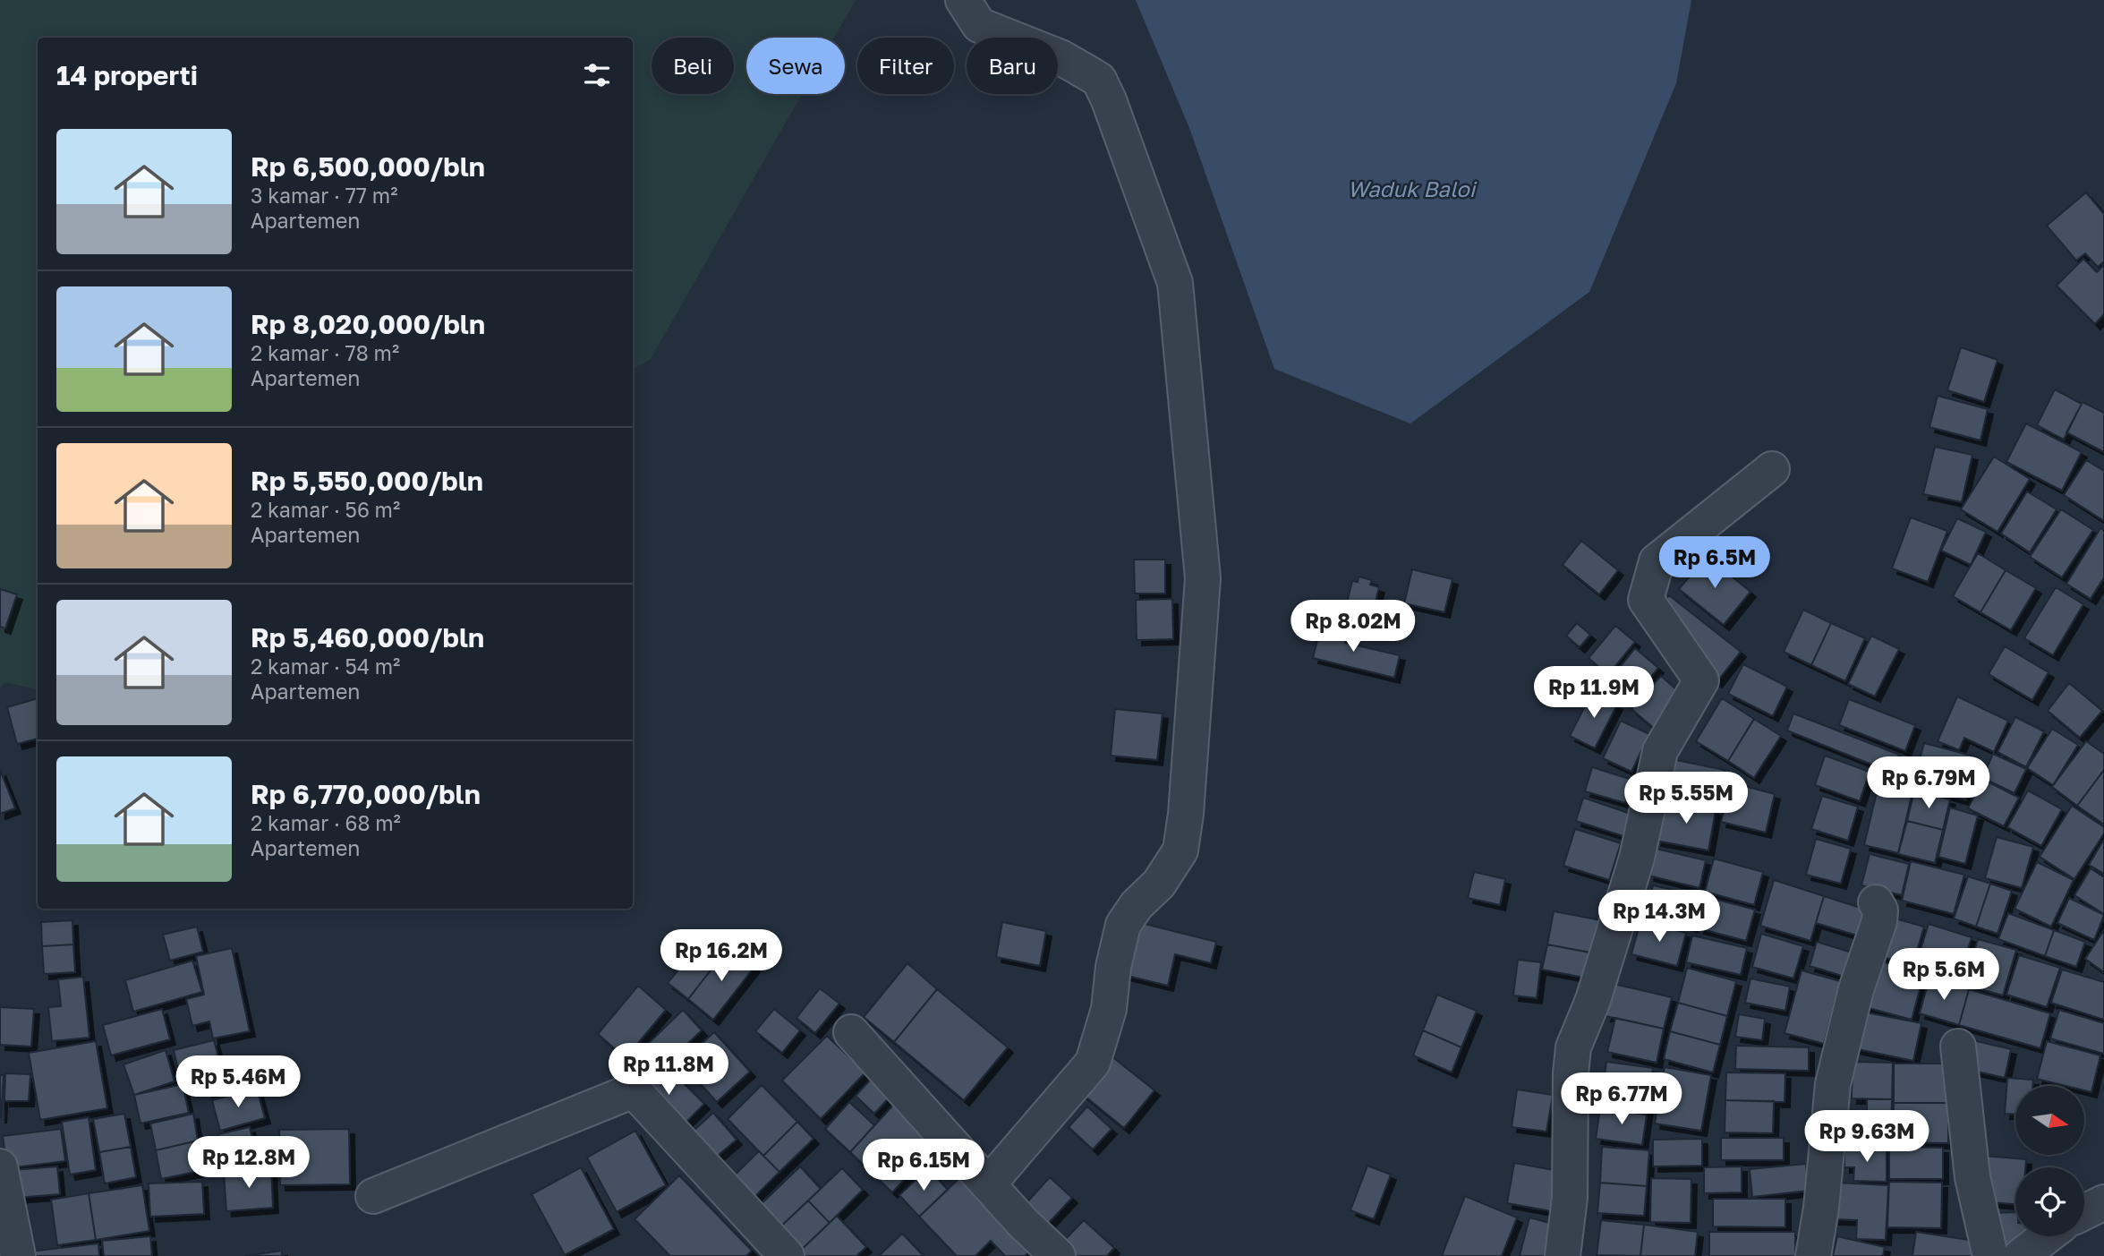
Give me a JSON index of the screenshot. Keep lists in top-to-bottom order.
{
  "water": ["Waduk Baloi"],
  "north": "right",
  "page": {
    "chip": [
      "Beli",
      "Sewa",
      "Filter",
      "Baru"
    ],
    "heading": "14 properti",
    "list": [
      {
        "name": "Rp 6,500,000/bln",
        "note": "3 kamar · 77 m² · Apartemen"
      },
      {
        "name": "Rp 8,020,000/bln",
        "note": "2 kamar · 78 m² · Apartemen"
      },
      {
        "name": "Rp 5,550,000/bln",
        "note": "2 kamar · 56 m² · Apartemen"
      },
      {
        "name": "Rp 5,460,000/bln",
        "note": "2 kamar · 54 m² · Apartemen"
      },
      {
        "name": "Rp 6,770,000/bln",
        "note": "2 kamar · 68 m² · Apartemen"
      }
    ],
    "price": [
      "Rp 6.5M",
      "Rp 8.02M",
      "Rp 11.9M",
      "Rp 6.79M",
      "Rp 5.55M",
      "Rp 14.3M",
      "Rp 16.2M",
      "Rp 5.6M",
      "Rp 11.8M",
      "Rp 5.46M",
      "Rp 6.77M",
      "Rp 9.63M",
      "Rp 12.8M",
      "Rp 6.15M"
    ]
  }
}
